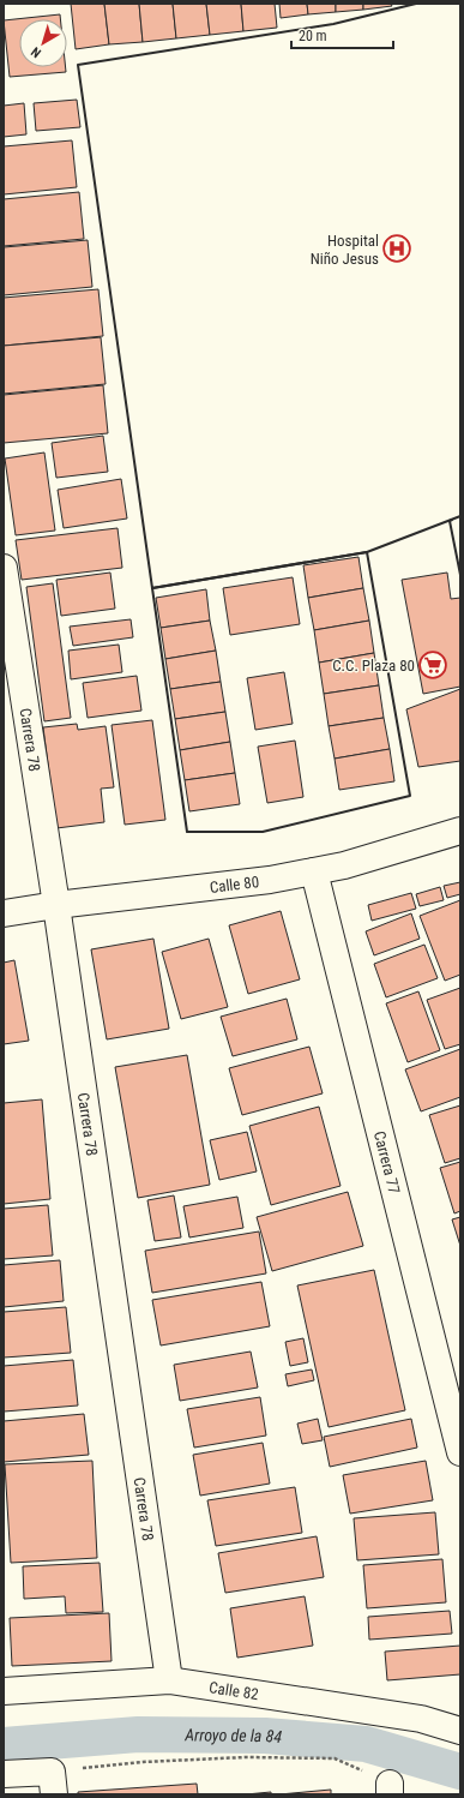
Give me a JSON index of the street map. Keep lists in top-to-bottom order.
{
  "streets": {
    "street": [
      "Carrera 78",
      "Calle 80",
      "Carrera 77",
      "Calle 82"
    ]
  },
  "crossings": [
    ["Carrera 78", "Calle 80"],
    ["Carrera 78", "Calle 82"],
    ["Calle 80", "Carrera 77"]
  ],
  "water": ["Arroyo de la 84"],
  "places": {
    "hospital": ["Hospital Niño Jesus"],
    "supermarket": ["C.C. Plaza 80"]
  },
  "scale_bar": "20 m",
  "north": "bottom left"
}
